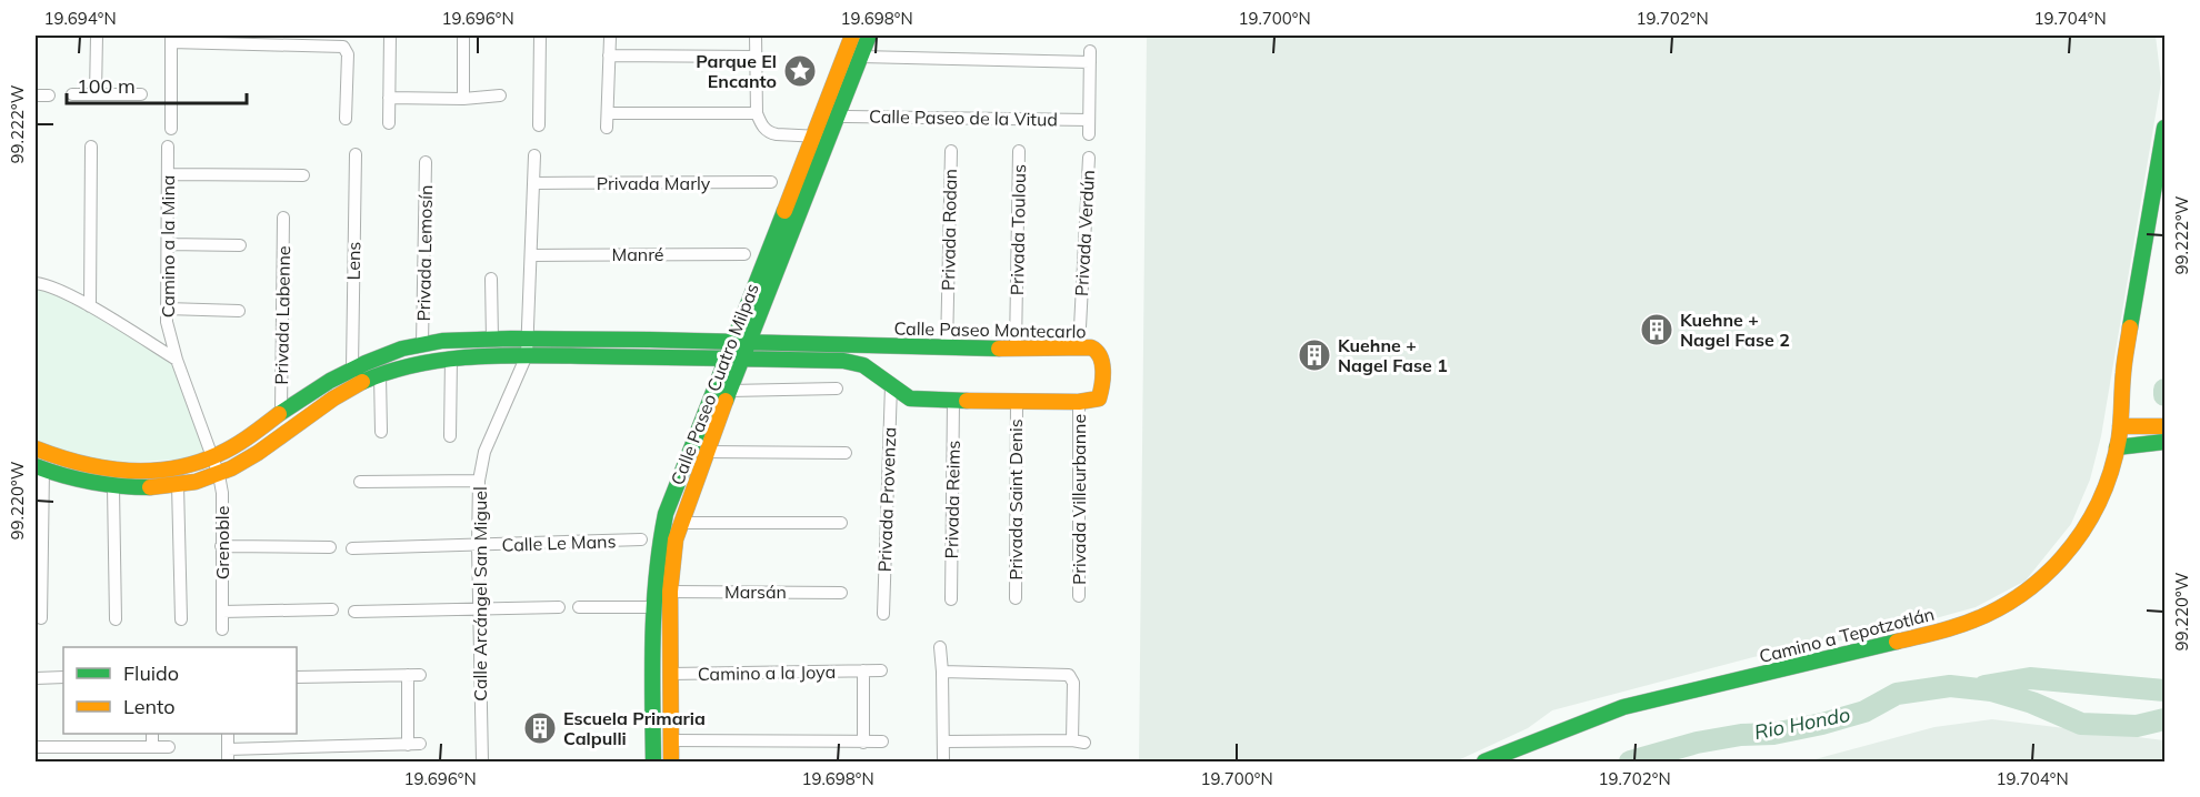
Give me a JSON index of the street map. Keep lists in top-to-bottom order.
{
  "streets": {
    "street": [
      "Calle Paseo de la Vitud",
      "Privada Marly",
      "Privada Rodan",
      "Privada Toulous",
      "Privada Verdún",
      "Camino a la Mina",
      "Privada Lemosín",
      "Manré",
      "Lens",
      "Privada Labenne",
      "Calle Paseo Montecarlo",
      "Calle Paseo Cuatro Milpas",
      "Privada Provenza",
      "Privada Reims",
      "Privada Saint Denis",
      "Privada Villeurbanne",
      "Grenoble",
      "Calle Le Mans",
      "Marsán",
      "Calle Arcángel San Miguel",
      "Camino a Tepotzotlán",
      "Camino a la Joya"
    ]
  },
  "crossings": [
    ["Calle Paseo de la Vitud", "Calle Paseo Cuatro Milpas"],
    ["Privada Marly", "Calle Arcángel San Miguel"],
    ["Privada Rodan", "Calle Paseo Montecarlo"],
    ["Privada Toulous", "Calle Paseo Montecarlo"],
    ["Privada Verdún", "Calle Paseo Montecarlo"],
    ["Camino a la Mina", "Calle Paseo Montecarlo"],
    ["Camino a la Mina", "Grenoble"],
    ["Privada Lemosín", "Calle Paseo Montecarlo"],
    ["Manré", "Calle Arcángel San Miguel"],
    ["Lens", "Calle Paseo Montecarlo"],
    ["Privada Labenne", "Calle Paseo Montecarlo"],
    ["Calle Paseo Montecarlo", "Calle Paseo Cuatro Milpas"],
    ["Calle Paseo Montecarlo", "Privada Villeurbanne"],
    ["Calle Paseo Montecarlo", "Grenoble"],
    ["Calle Paseo Montecarlo", "Calle Arcángel San Miguel"],
    ["Calle Paseo Cuatro Milpas", "Marsán"],
    ["Calle Paseo Cuatro Milpas", "Camino a la Joya"],
    ["Calle Le Mans", "Calle Arcángel San Miguel"]
  ],
  "water": ["Rio Hondo"],
  "places": {
    "place": ["Parque El Encanto"],
    "building": ["Kuehne + Nagel Fase 2", "Kuehne + Nagel Fase 1", "Escuela Primaria Calpulli"]
  },
  "legend": ["Fluido", "Lento"],
  "scale_bar": "100 m",
  "coordinates": [
    "19.694°N",
    "19.696°N",
    "19.698°N",
    "19.700°N",
    "19.702°N",
    "19.704°N",
    "99.222°W",
    "99.220°W"
  ]
}
